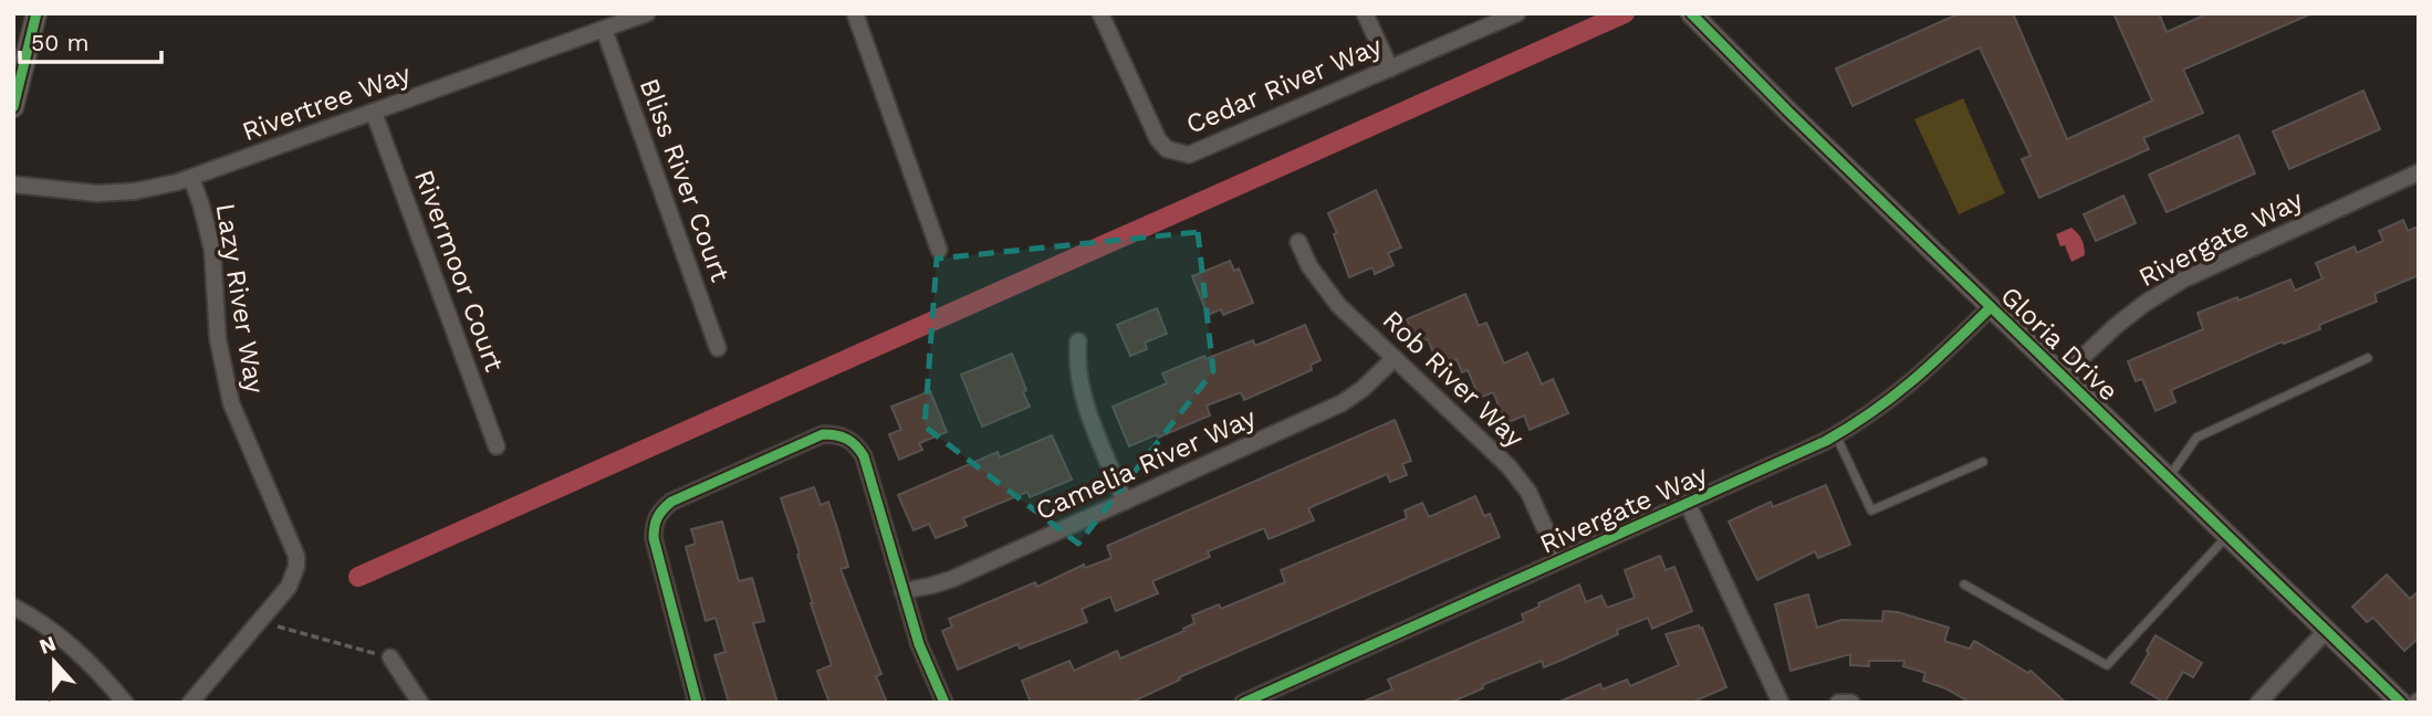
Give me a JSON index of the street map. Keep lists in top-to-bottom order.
{
  "streets": {
    "street": [
      "Cedar River Way",
      "Rivertree Way",
      "Bliss River Court",
      "Rivergate Way",
      "Rivermoor Court",
      "Lazy River Way",
      "Gloria Drive",
      "Rob River Way",
      "Camelia River Way"
    ]
  },
  "crossings": [
    ["Rivertree Way", "Bliss River Court"],
    ["Rivertree Way", "Rivermoor Court"],
    ["Rivertree Way", "Lazy River Way"],
    ["Rivergate Way", "Gloria Drive"],
    ["Rivergate Way", "Rob River Way"],
    ["Rob River Way", "Camelia River Way"]
  ],
  "scale_bar": "50 m",
  "north": "top"
}
